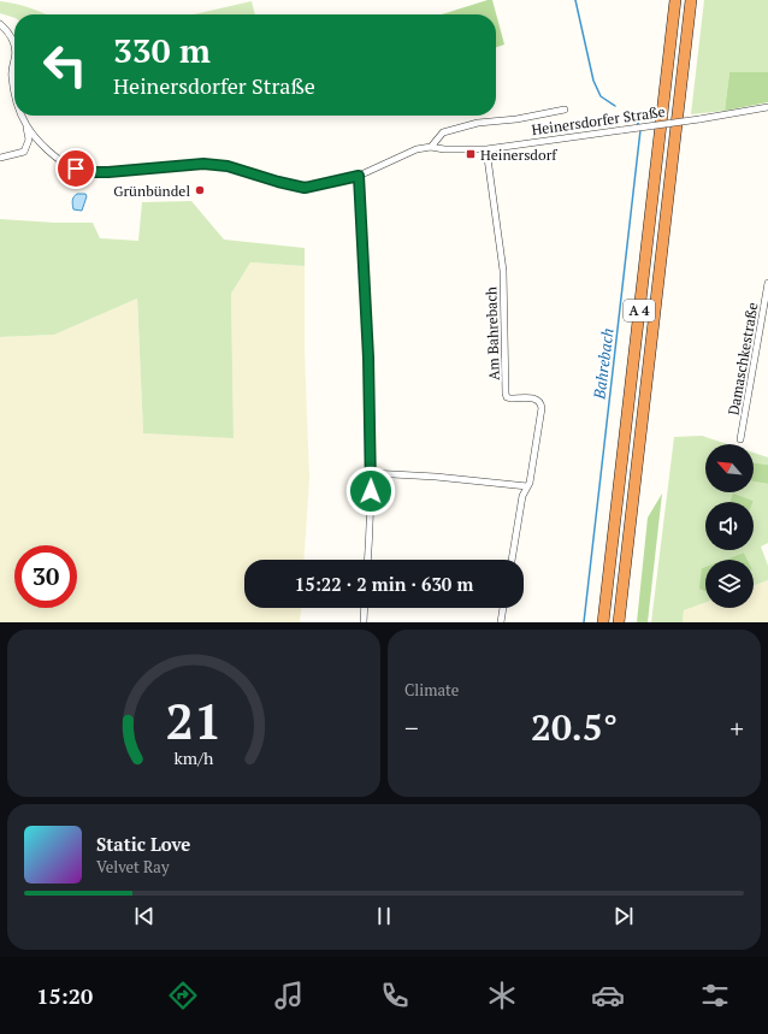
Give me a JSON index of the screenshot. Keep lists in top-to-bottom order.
{
  "streets": {
    "highway": ["A 4"],
    "street": ["Heinersdorfer Straße", "Am Bahrebach", "Damaschkestraße"]
  },
  "crossings": [
    ["Heinersdorfer Straße", "Am Bahrebach"]
  ],
  "water": ["Bahrebach"],
  "places": {
    "transit": ["Heinersdorf"],
    "other": ["Grünbündel"]
  },
  "north": "top left",
  "page": {
    "turn": ["330 m", "Heinersdorfer Straße"],
    "limit": "30",
    "trip": "15:22 · 2 min · 630 m",
    "tile": "Climate",
    "heat": ["−", "20.5°", "+"],
    "song": ["Static Love", "Velvet Ray"],
    "tabs": "15:20",
    "gauge": ["21", "km/h"]
  }
}
